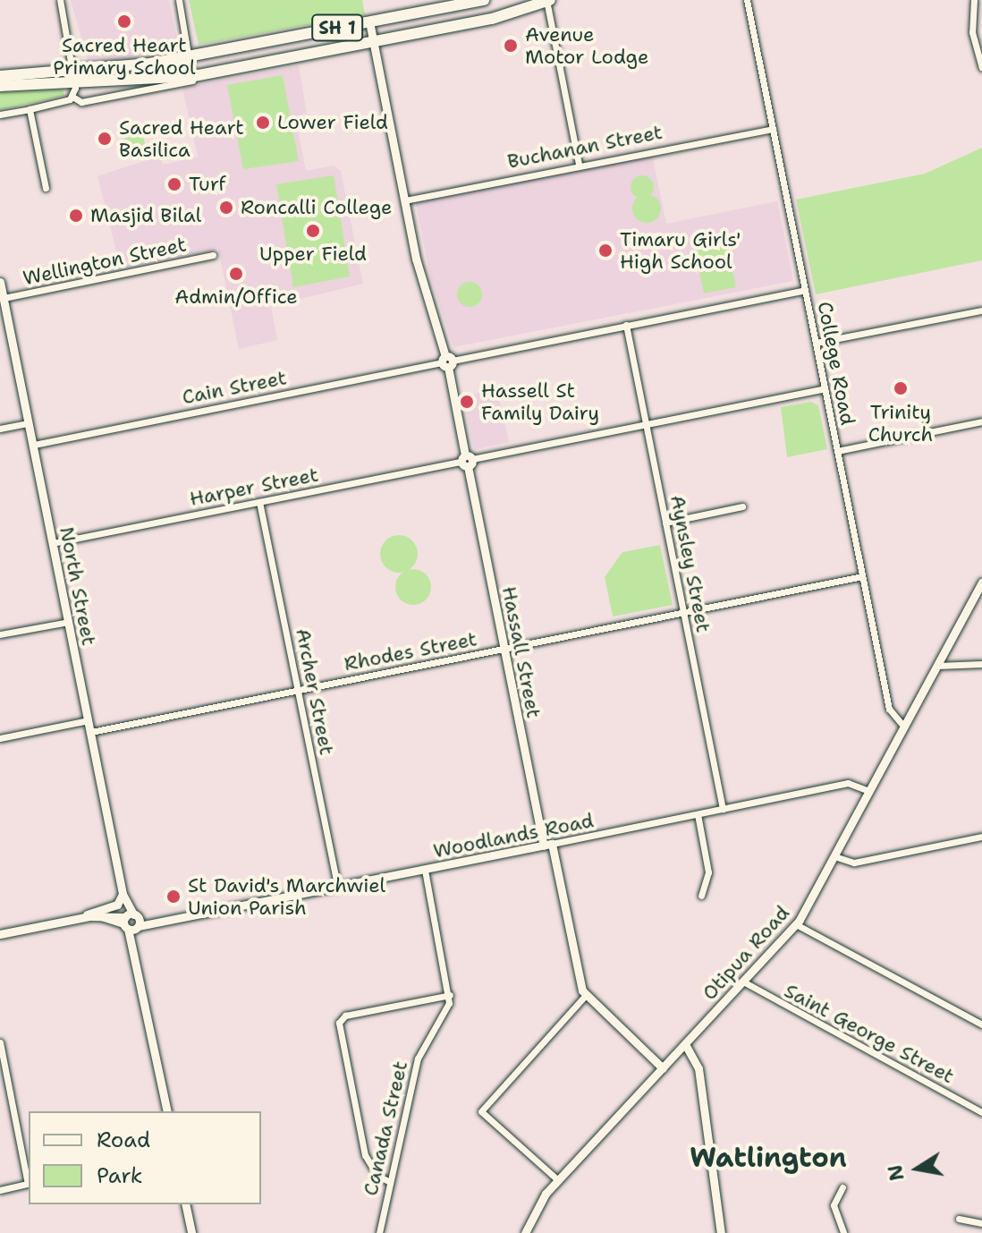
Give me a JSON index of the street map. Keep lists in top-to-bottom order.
{
  "streets": {
    "highway": ["SH 1"],
    "street": [
      "Buchanan Street",
      "Wellington Street",
      "College Road",
      "Cain Street",
      "Harper Street",
      "Aynsley Street",
      "North Street",
      "Rhodes Street",
      "Hassall Street",
      "Archer Street",
      "Woodlands Road",
      "Otipua Road",
      "Saint George Street",
      "Canada Street"
    ]
  },
  "crossings": [
    ["SH 1", "Hassall Street"],
    ["Buchanan Street", "College Road"],
    ["Buchanan Street", "Hassall Street"],
    ["Wellington Street", "North Street"],
    ["College Road", "Cain Street"],
    ["College Road", "Harper Street"],
    ["College Road", "Rhodes Street"],
    ["College Road", "Otipua Road"],
    ["Cain Street", "Aynsley Street"],
    ["Cain Street", "North Street"],
    ["Cain Street", "Hassall Street"],
    ["Harper Street", "Aynsley Street"],
    ["Harper Street", "North Street"],
    ["Harper Street", "Hassall Street"],
    ["Harper Street", "Archer Street"],
    ["Aynsley Street", "Rhodes Street"],
    ["Aynsley Street", "Woodlands Road"],
    ["North Street", "Rhodes Street"],
    ["North Street", "Woodlands Road"],
    ["Rhodes Street", "Hassall Street"],
    ["Rhodes Street", "Archer Street"],
    ["Hassall Street", "Woodlands Road"],
    ["Archer Street", "Woodlands Road"],
    ["Woodlands Road", "Otipua Road"],
    ["Otipua Road", "Saint George Street"]
  ],
  "districts": ["Watlington"],
  "places": [
    "Sacred Heart Primary School",
    "Avenue Motor Lodge",
    "Lower Field",
    "Sacred Heart Basilica",
    "Turf",
    "Roncalli College",
    "Masjid Bilal",
    "Upper Field",
    "Timaru Girls' High School",
    "Admin/Office",
    "Trinity Church",
    "Hassell St Family Dairy",
    "St David's Marchwiel Union Parish"
  ],
  "legend": ["Road", "Park"],
  "north": "left"
}
